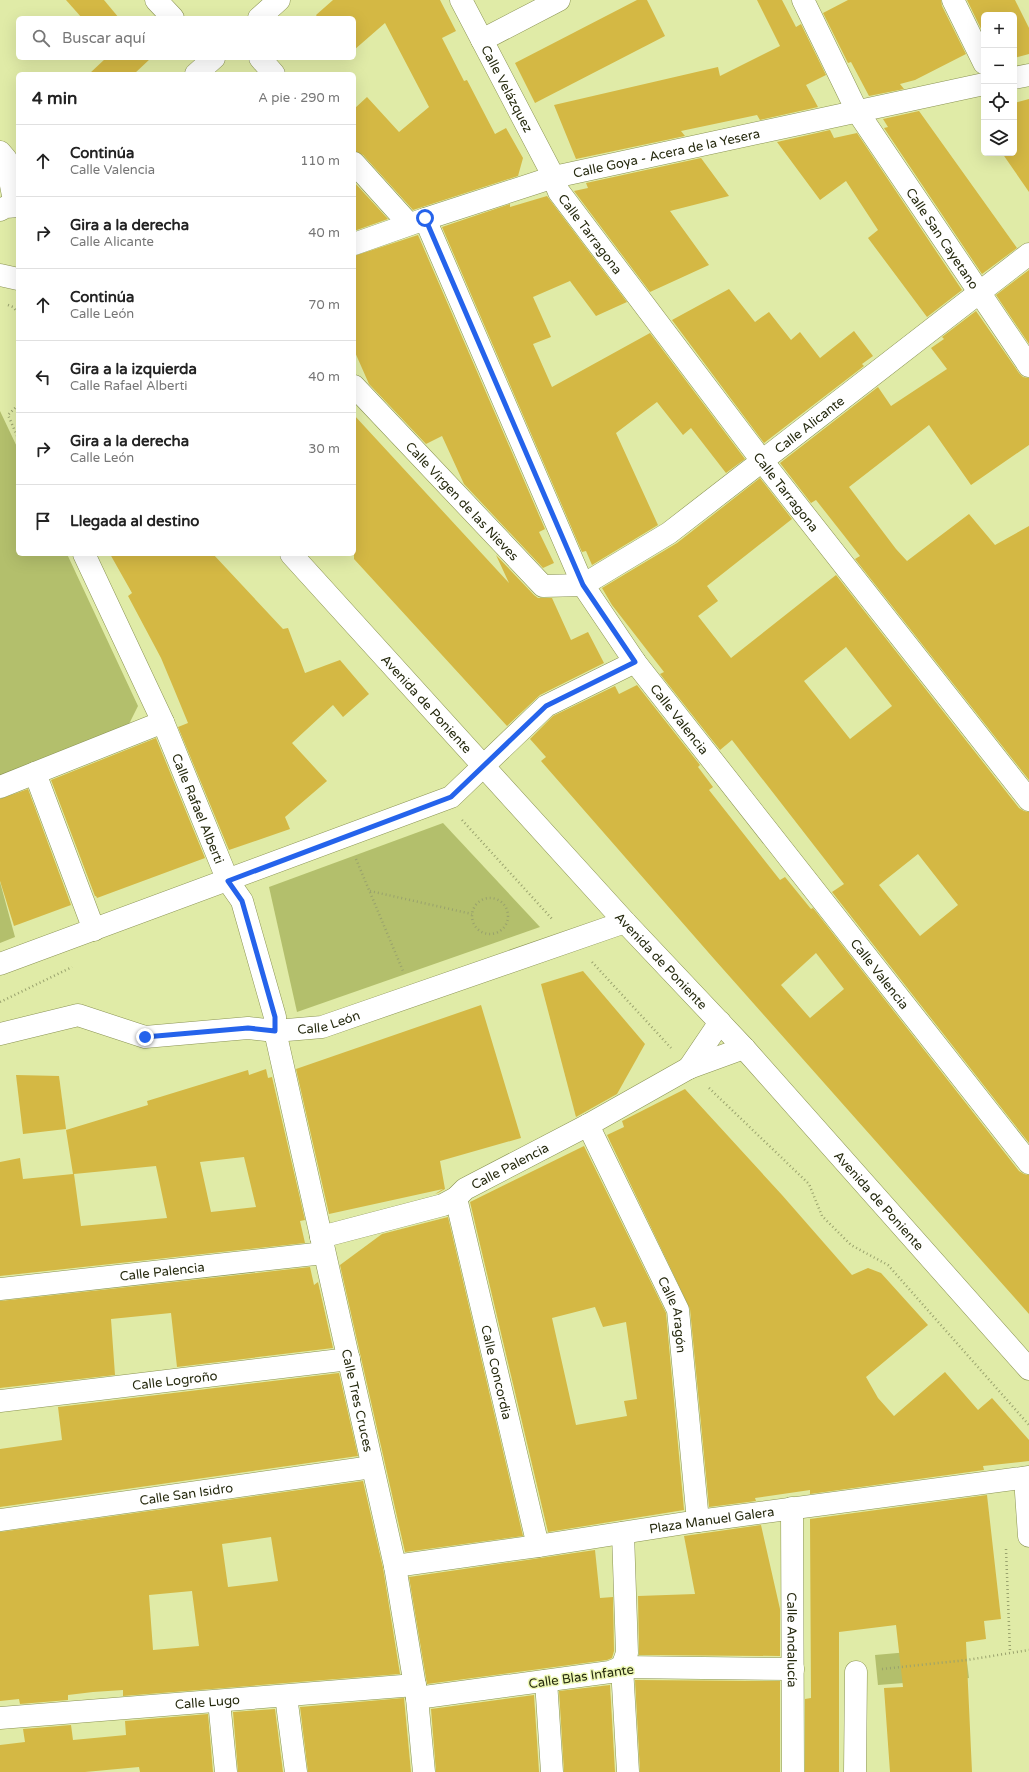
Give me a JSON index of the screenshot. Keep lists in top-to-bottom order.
{
  "streets": {
    "street": [
      "Calle Velázquez",
      "Calle Goya - Acera de la Yesera",
      "Calle Tarragona",
      "Calle San Cayetano",
      "Calle Alicante",
      "Calle Virgen de las Nieves",
      "Avenida de Poniente",
      "Calle Valencia",
      "Calle Rafael Alberti",
      "Calle León",
      "Calle Palencia",
      "Calle Aragón",
      "Calle Concordia",
      "Calle Logroño",
      "Calle Tres Cruces",
      "Calle San Isidro",
      "Plaza Manuel Galera",
      "Calle Andalucía",
      "Calle Blas Infante",
      "Calle Lugo"
    ]
  },
  "crossings": [
    ["Calle Velázquez", "Calle Goya - Acera de la Yesera"],
    ["Calle Velázquez", "Calle Tarragona"],
    ["Calle Goya - Acera de la Yesera", "Calle Tarragona"],
    ["Calle Goya - Acera de la Yesera", "Calle San Cayetano"],
    ["Calle Goya - Acera de la Yesera", "Calle Valencia"],
    ["Calle Tarragona", "Calle Alicante"],
    ["Calle San Cayetano", "Calle Alicante"],
    ["Calle Alicante", "Calle Virgen de las Nieves"],
    ["Calle Alicante", "Calle Valencia"],
    ["Calle Virgen de las Nieves", "Calle Valencia"],
    ["Avenida de Poniente", "Calle León"],
    ["Avenida de Poniente", "Calle Palencia"],
    ["Calle Rafael Alberti", "Calle León"],
    ["Calle Rafael Alberti", "Calle Tres Cruces"],
    ["Calle León", "Calle Tres Cruces"],
    ["Calle Palencia", "Calle Aragón"],
    ["Calle Palencia", "Calle Concordia"],
    ["Calle Palencia", "Calle Tres Cruces"],
    ["Calle Aragón", "Plaza Manuel Galera"],
    ["Calle Concordia", "Plaza Manuel Galera"],
    ["Calle Logroño", "Calle Tres Cruces"],
    ["Calle Tres Cruces", "Calle San Isidro"],
    ["Calle Tres Cruces", "Plaza Manuel Galera"],
    ["Calle Tres Cruces", "Calle Blas Infante"],
    ["Calle Tres Cruces", "Calle Lugo"],
    ["Plaza Manuel Galera", "Calle Andalucía"],
    ["Calle Andalucía", "Calle Blas Infante"],
    ["Calle Blas Infante", "Calle Lugo"]
  ],
  "page": {
    "map_buttons": ["+", "−"],
    "search": "Buscar aquí",
    "heading": ["4 min", "A pie · 290 m"],
    "list": [
      ["Continúa", "Calle Valencia", "110 m"],
      ["Gira a la derecha", "Calle Alicante", "40 m"],
      ["Continúa", "Calle León", "70 m"],
      ["Gira a la izquierda", "Calle Rafael Alberti", "40 m"],
      ["Gira a la derecha", "Calle León", "30 m"],
      "Llegada al destino"
    ]
  }
}
